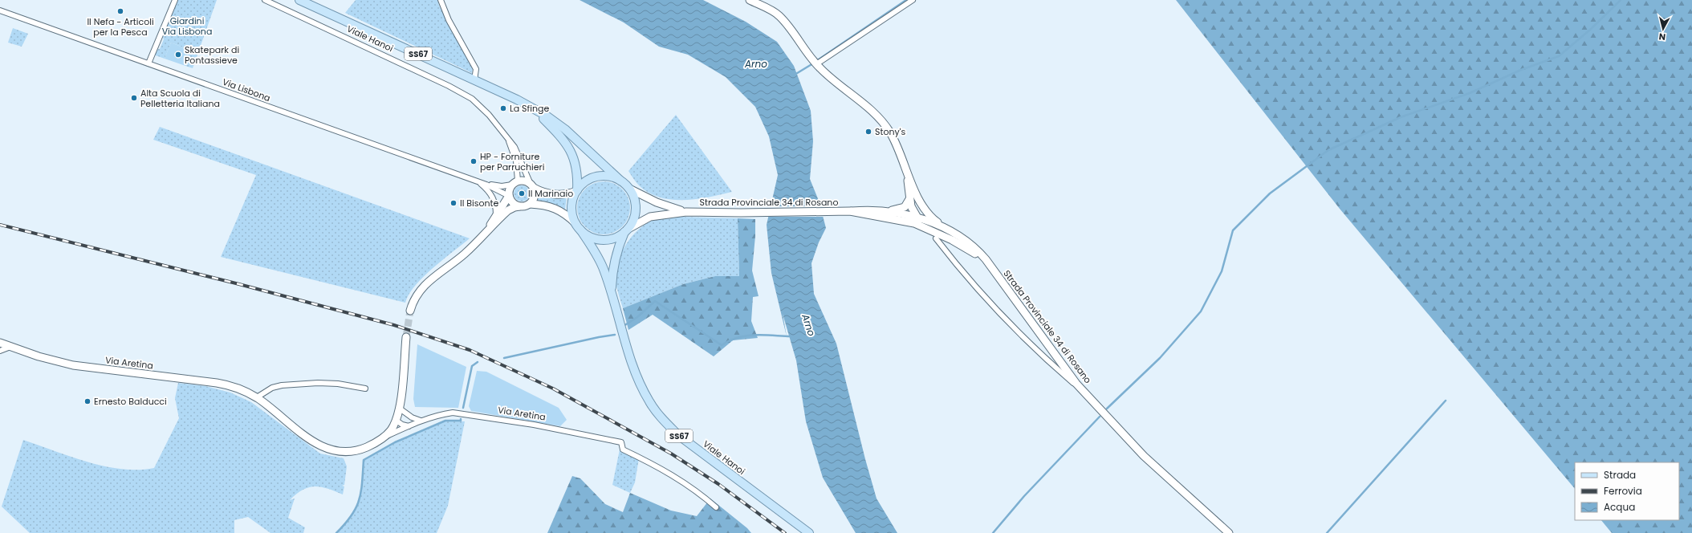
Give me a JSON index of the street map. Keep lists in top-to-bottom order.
{
  "streets": {
    "main road": [
      "Viale Hanoi",
      "SS67",
      "Strada Provinciale 34 di Rosano",
      "Via Aretina"
    ],
    "street": ["Via Lisbona"]
  },
  "crossings": [
    ["Viale Hanoi", "SS67"],
    ["Viale Hanoi", "Via Lisbona"],
    ["Viale Hanoi", "Strada Provinciale 34 di Rosano"],
    ["SS67", "Strada Provinciale 34 di Rosano"]
  ],
  "water": ["Arno"],
  "parks": ["Giardini Via Lisbona"],
  "places": [
    "Il Nefa - Articoli per la Pesca",
    "Skatepark di Pontassieve",
    "Alta Scuola di Pelletteria Italiana",
    "La Sfinge",
    "Stony's",
    "HP - Forniture per Parruchieri",
    "Il Marinaio",
    "Il Bisonte",
    "Ernesto Balducci"
  ],
  "legend": ["Strada", "Ferrovia", "Acqua"],
  "north": "bottom"
}
